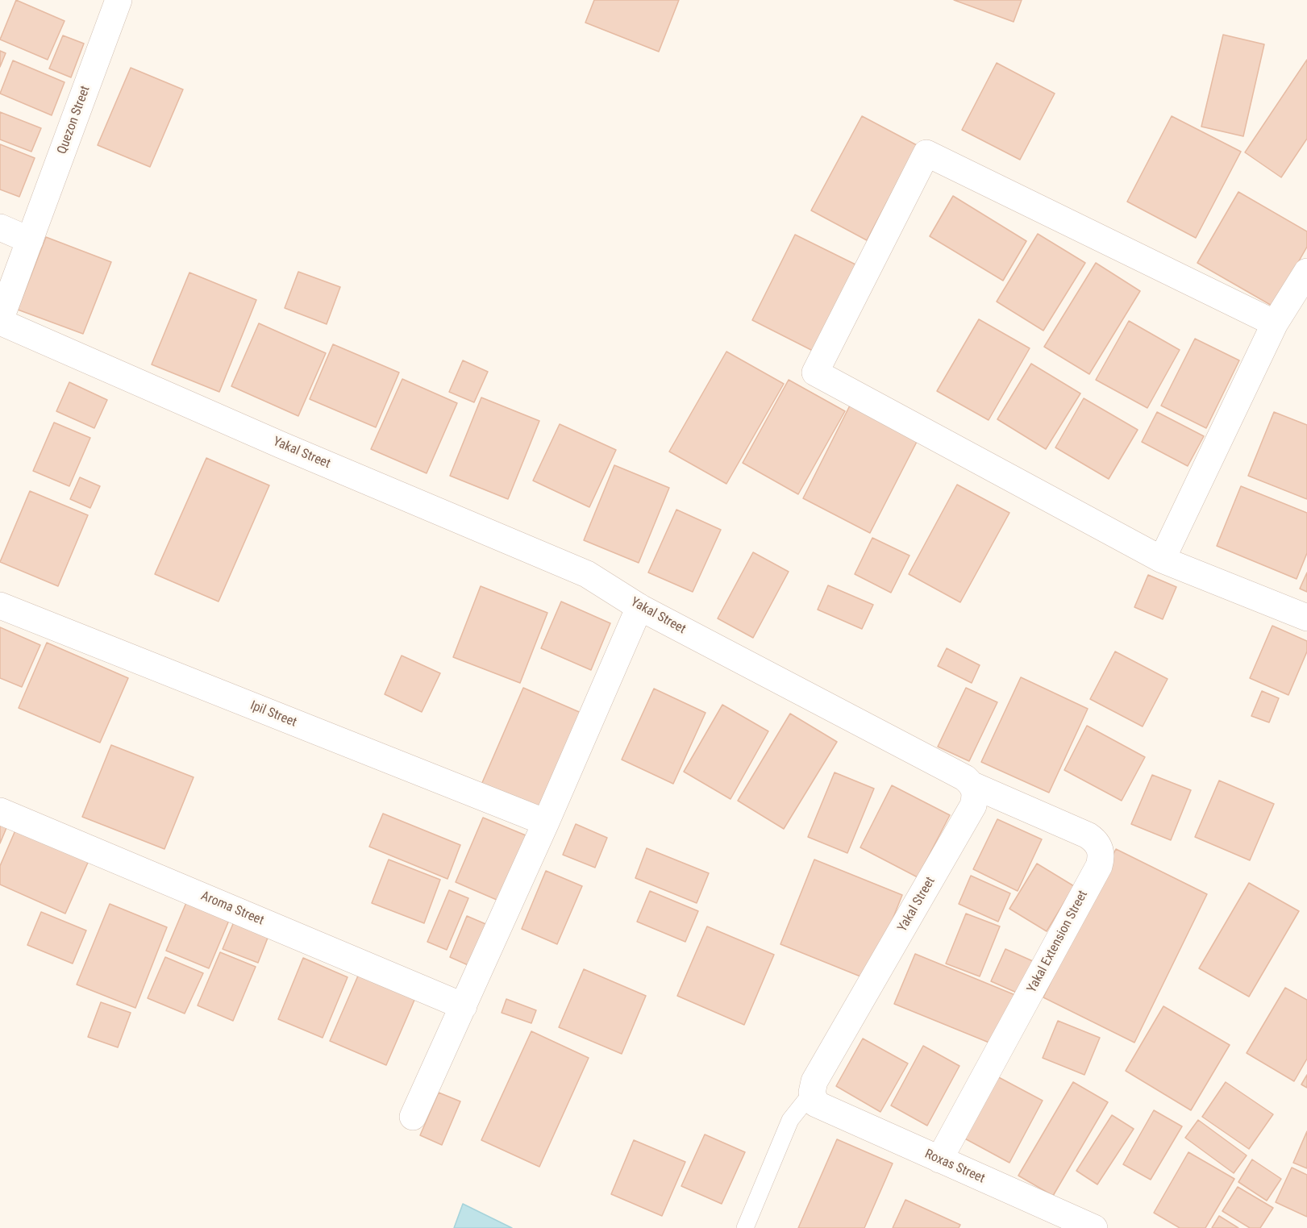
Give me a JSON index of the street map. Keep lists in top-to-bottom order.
{
  "streets": {
    "street": [
      "Quezon Street",
      "Yakal Street",
      "Ipil Street",
      "Aroma Street",
      "Yakal Extension Street",
      "Roxas Street"
    ]
  },
  "crossings": [
    ["Quezon Street", "Yakal Street"],
    ["Yakal Street", "Yakal Extension Street"],
    ["Yakal Street", "Roxas Street"],
    ["Yakal Extension Street", "Roxas Street"]
  ]
}
